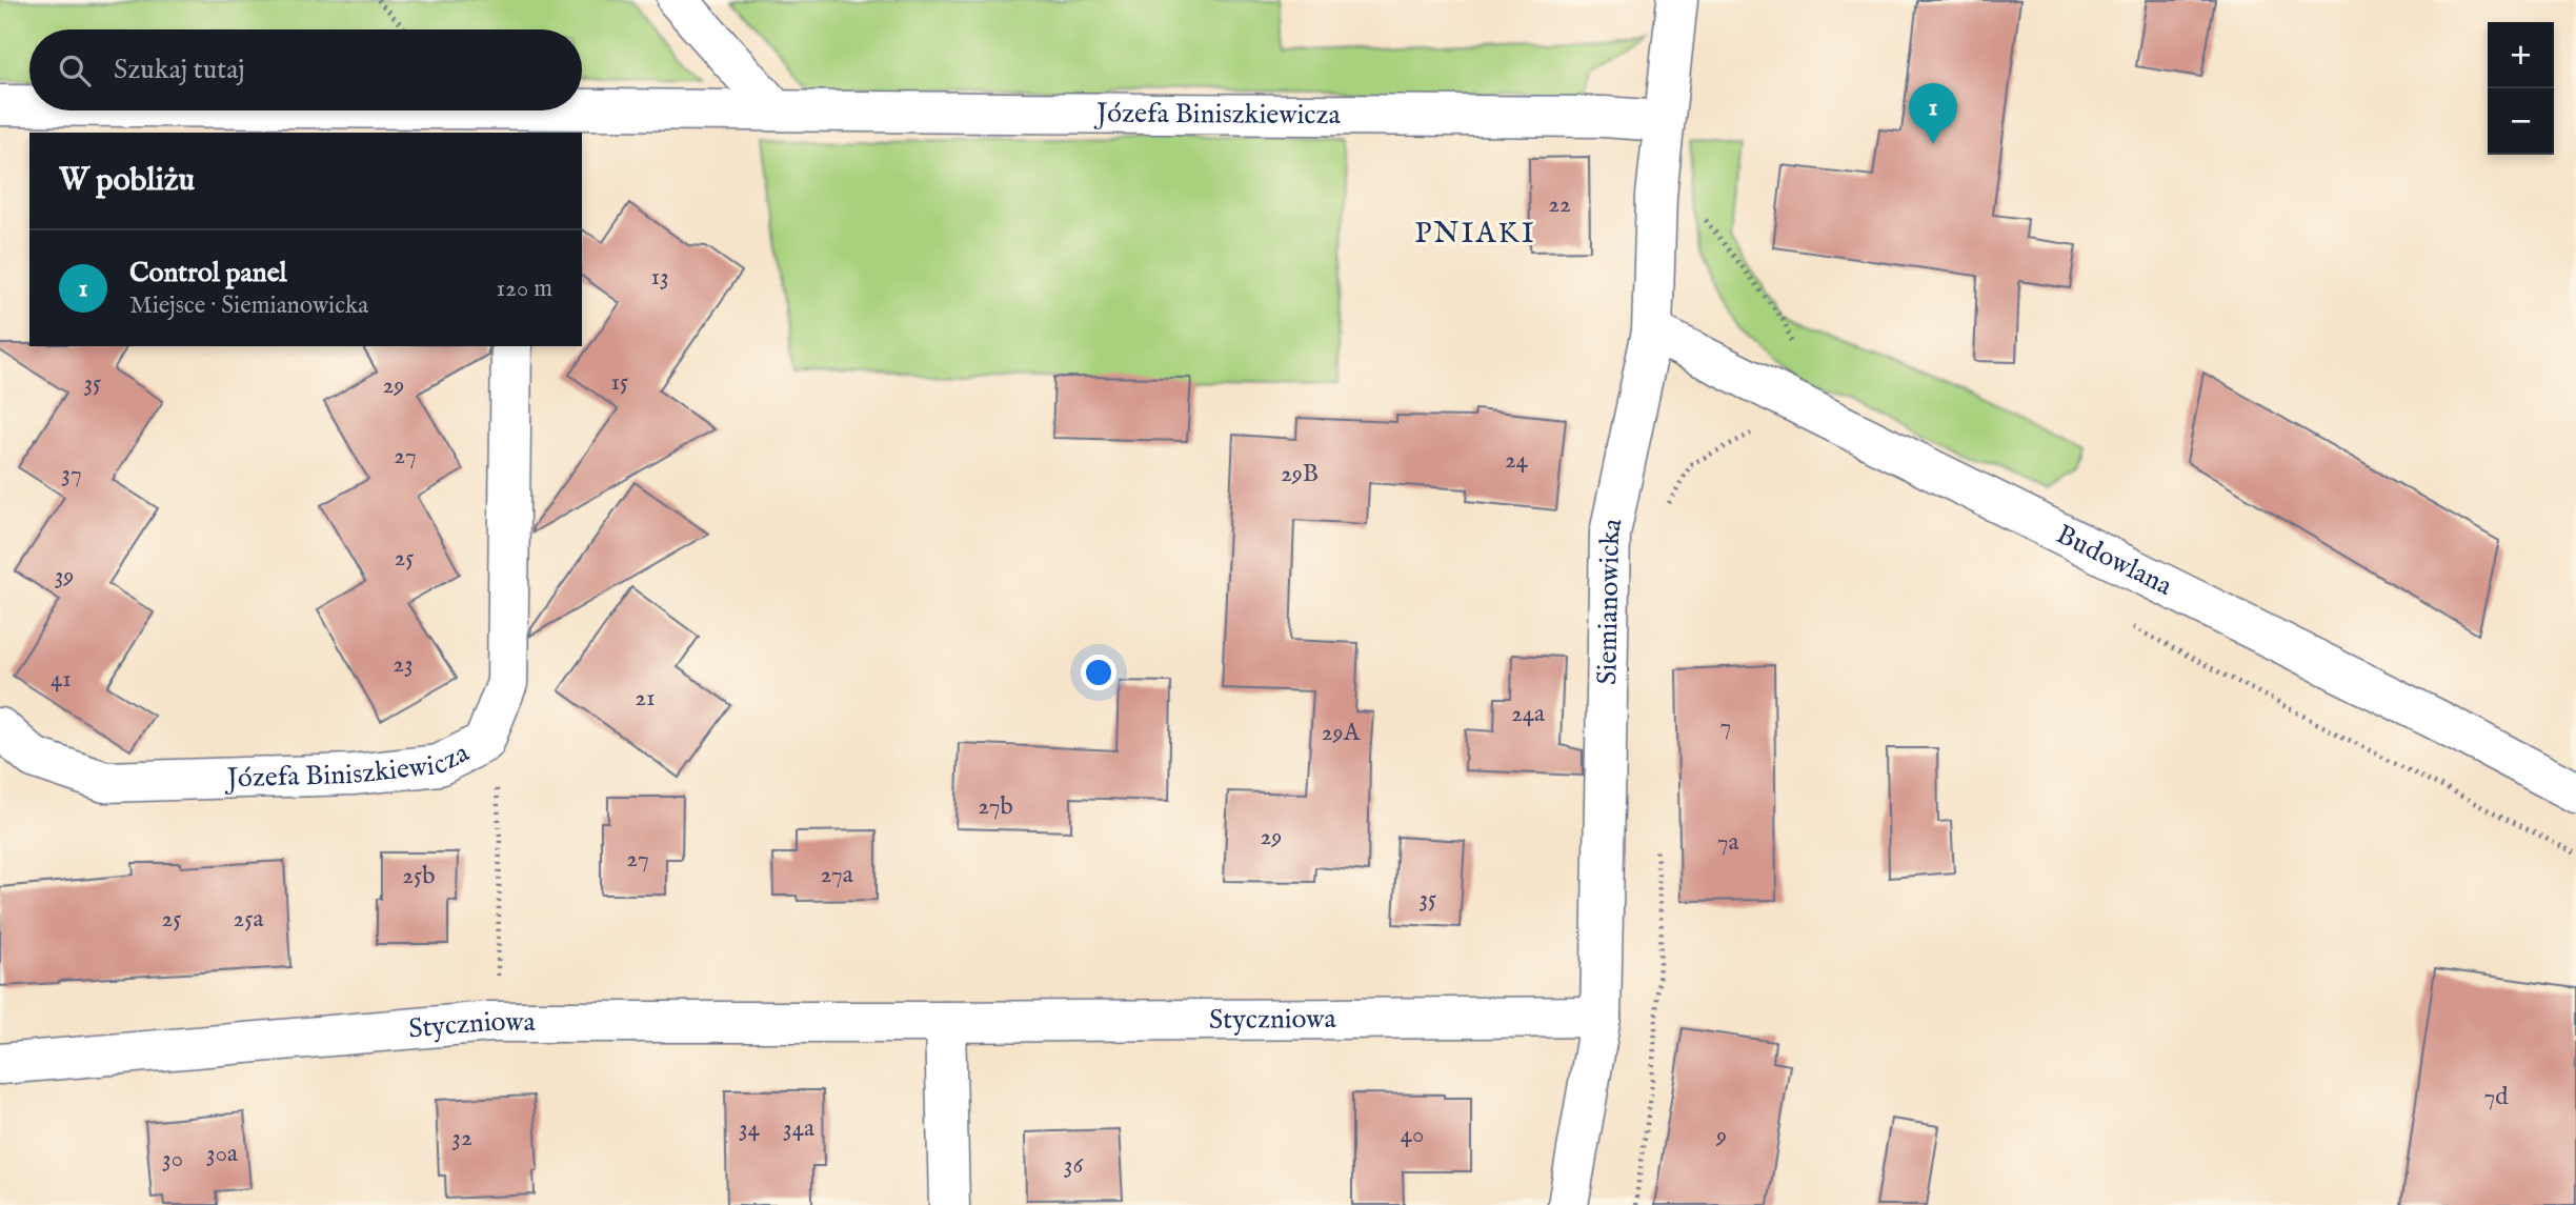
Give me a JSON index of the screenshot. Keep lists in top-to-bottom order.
{
  "streets": {
    "street": [
      "Józefa Biniszkiewicza",
      "Budowlana",
      "Siemianowicka",
      "Styczniowa"
    ]
  },
  "crossings": [
    ["Józefa Biniszkiewicza", "Siemianowicka"],
    ["Budowlana", "Siemianowicka"],
    ["Siemianowicka", "Styczniowa"]
  ],
  "districts": ["PNIAKI"],
  "house_numbers": [
    "22",
    "13",
    "15",
    "35",
    "29",
    "27",
    "24",
    "37",
    "29B",
    "25",
    "39",
    "23",
    "41",
    "21",
    "24a",
    "7",
    "29A",
    "27b",
    "29",
    "7a",
    "27",
    "27a",
    "25b",
    "35",
    "25",
    "25a",
    "7d",
    "34",
    "34a",
    "40",
    "9",
    "32",
    "30a",
    "30",
    "36"
  ],
  "page": {
    "map_buttons": ["+", "−"],
    "search": "Szukaj tutaj",
    "pins": "1",
    "heading": "W pobliżu",
    "list": [
      {
        "mark": "1",
        "name": "Control panel",
        "note": "Miejsce · Siemianowicka",
        "value": "120 m"
      }
    ]
  }
}
